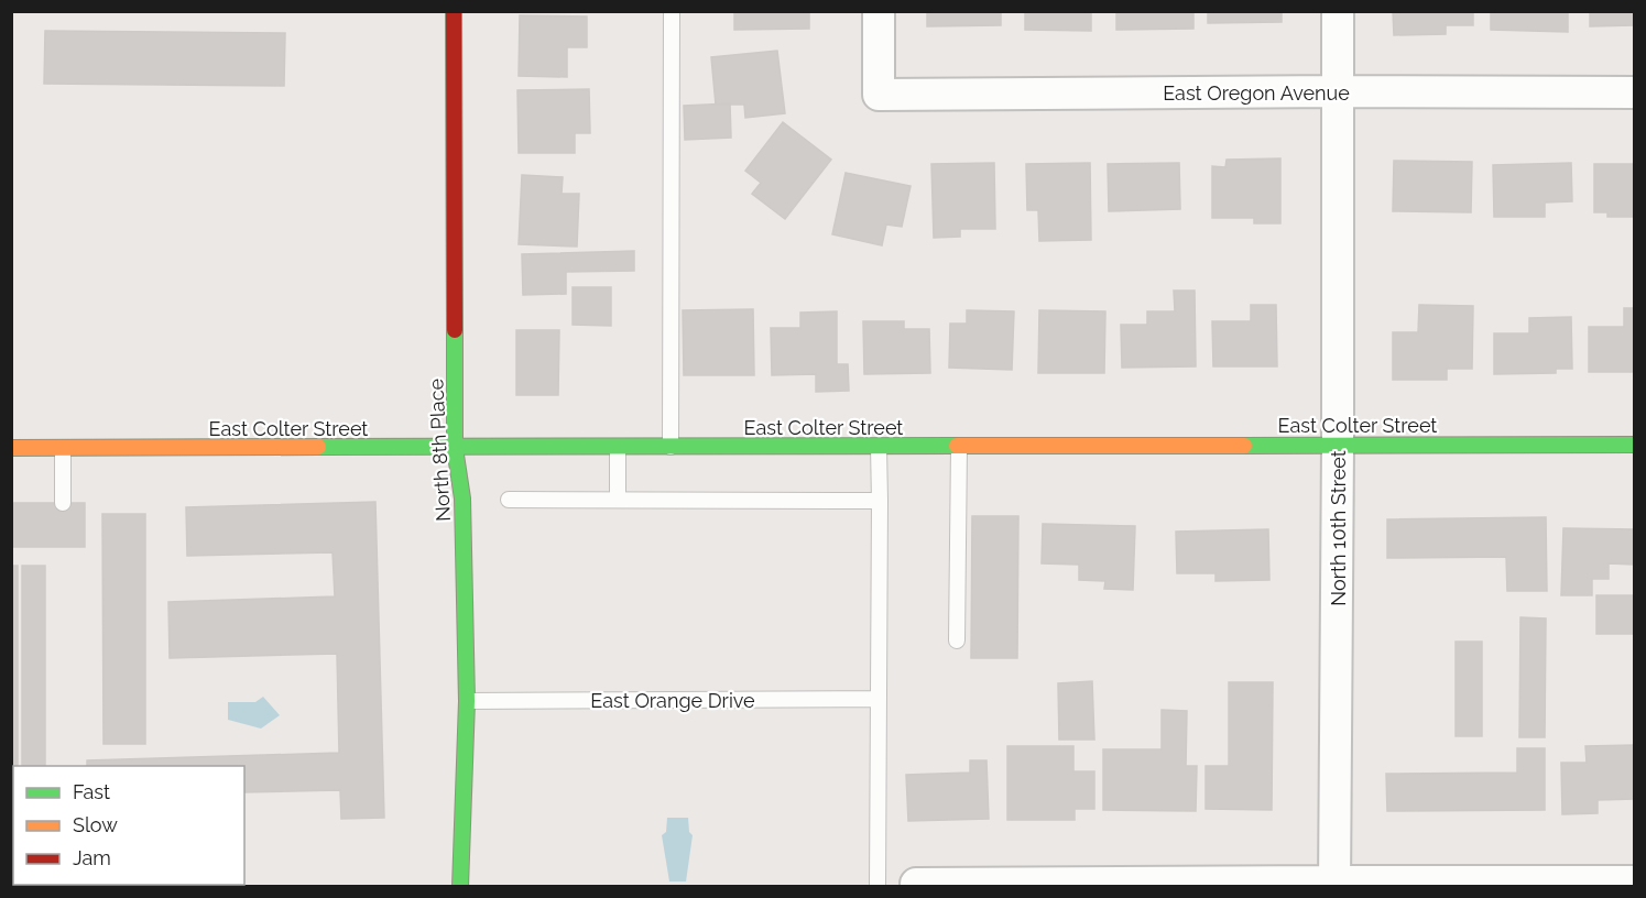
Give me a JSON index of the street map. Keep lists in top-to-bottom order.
{
  "streets": {
    "street": [
      "East Oregon Avenue",
      "East Colter Street",
      "North 8th Place",
      "North 10th Street"
    ],
    "lane": ["East Orange Drive"]
  },
  "crossings": [
    ["East Oregon Avenue", "North 10th Street"],
    ["East Colter Street", "North 8th Place"],
    ["East Colter Street", "North 10th Street"],
    ["North 8th Place", "East Orange Drive"]
  ],
  "legend": ["Fast", "Slow", "Jam"]
}
